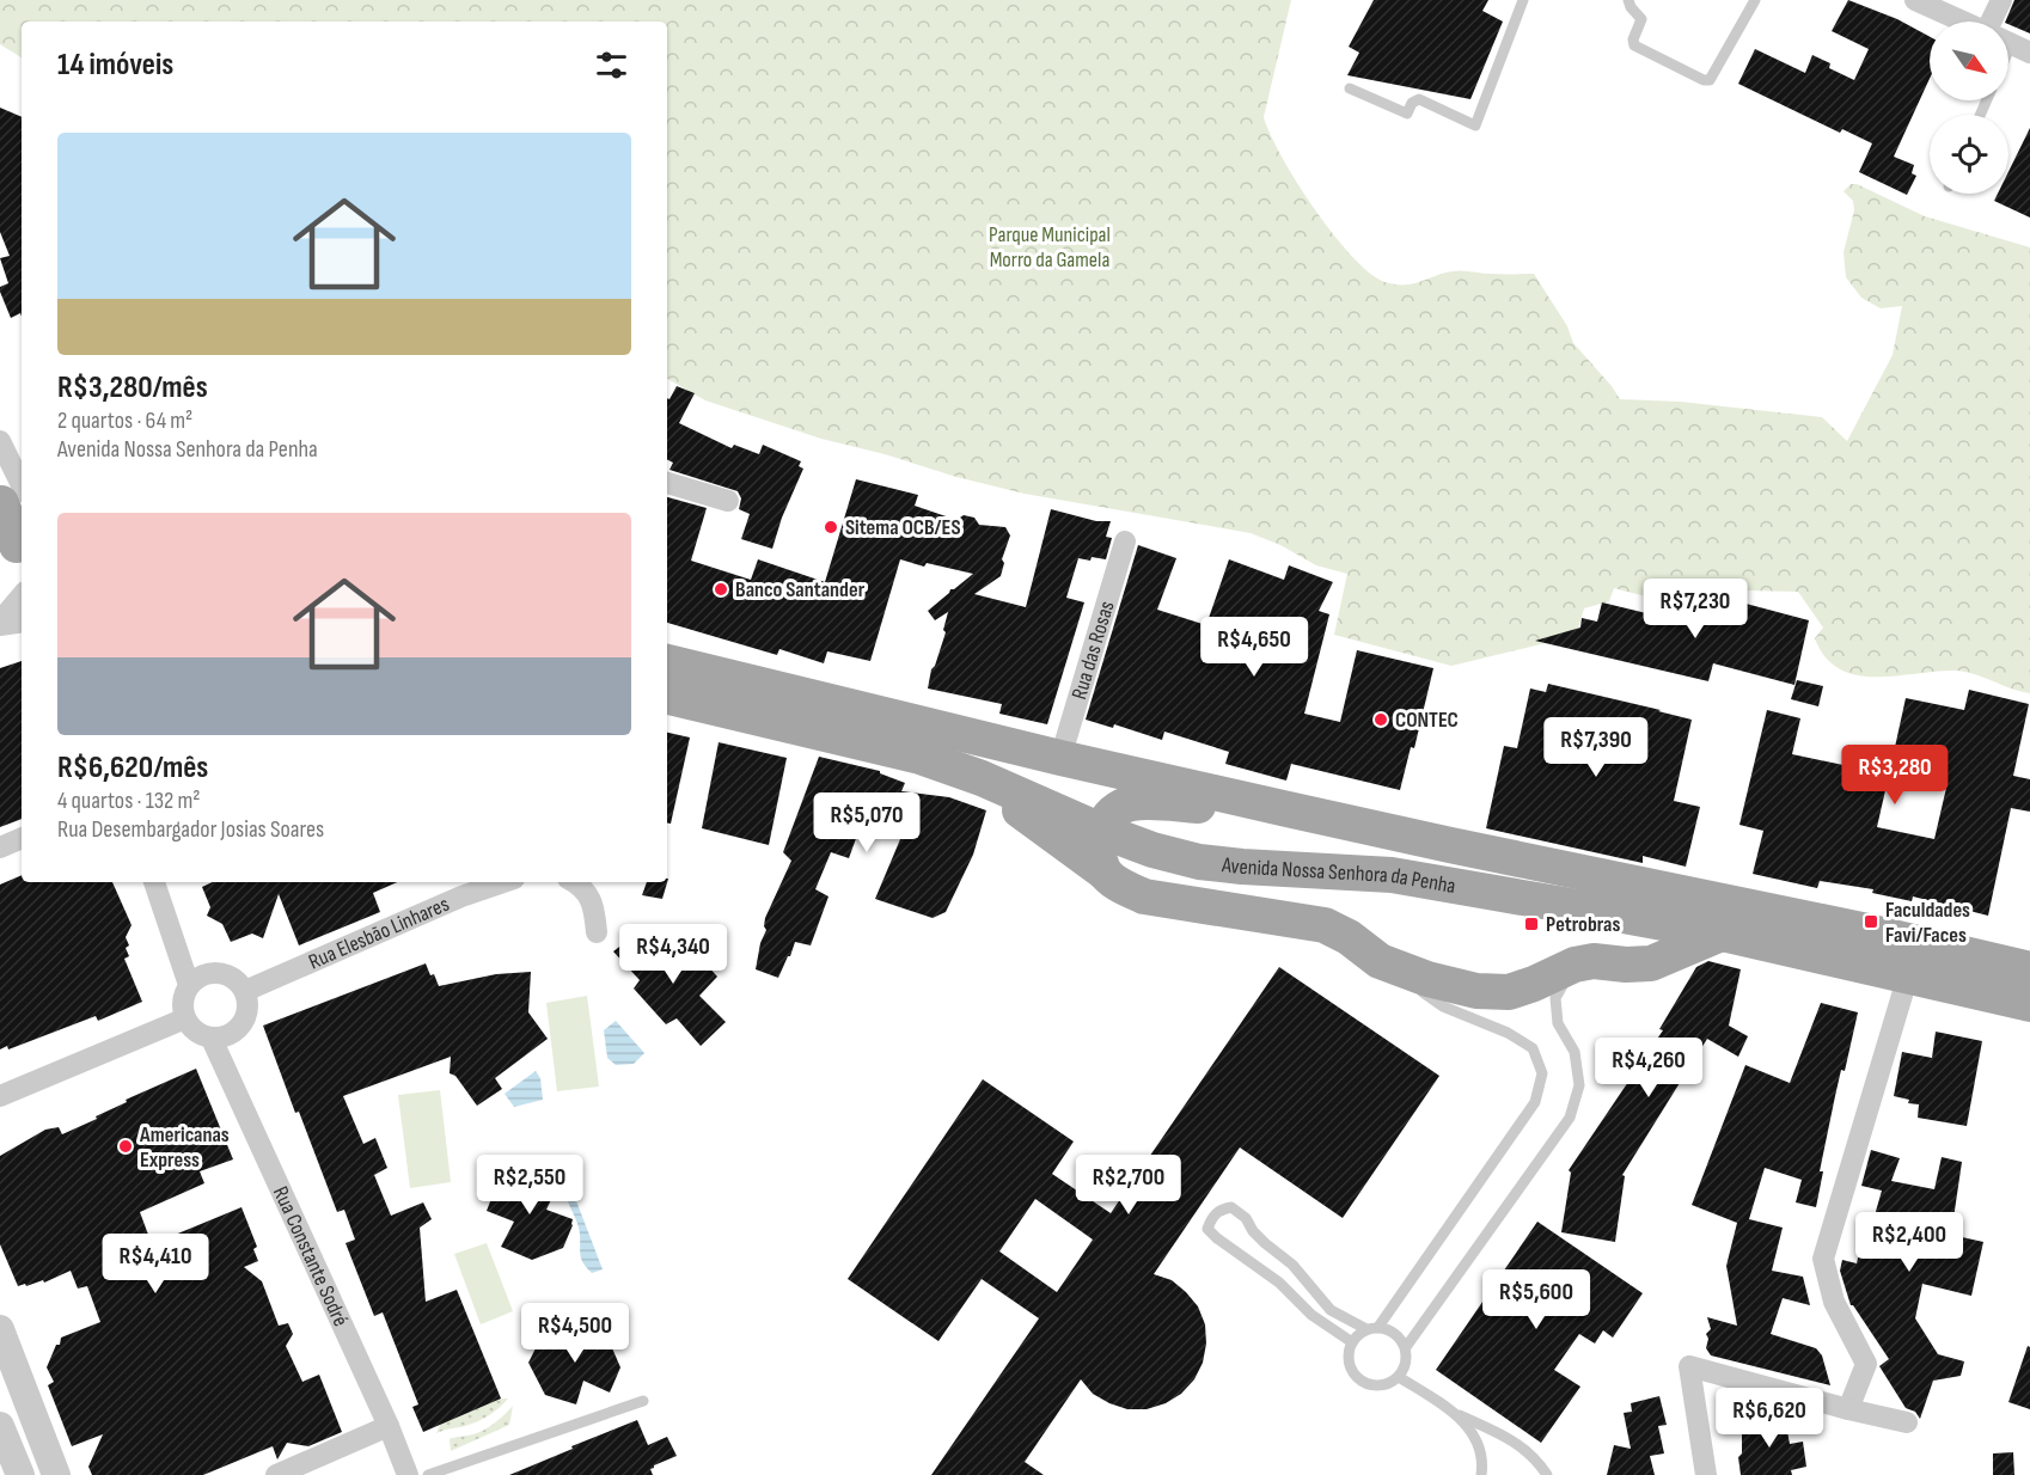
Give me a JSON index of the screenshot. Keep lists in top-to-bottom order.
{
  "streets": {
    "main road": ["Avenida Nossa Senhora da Penha"],
    "street": ["Rua das Rosas", "Rua Elesbão Linhares", "Rua Constante Sodré"]
  },
  "crossings": [
    ["Rua das Rosas", "Avenida Nossa Senhora da Penha"],
    ["Rua Elesbão Linhares", "Rua Constante Sodré"]
  ],
  "parks": ["Parque Municipal Morro da Gamela"],
  "places": {
    "other": [
      "Sitema OCB/ES",
      "Banco Santander",
      "CONTEC",
      "Americanas Express"
    ],
    "transit": ["Faculdades Favi/Faces", "Petrobras"]
  },
  "north": "bottom right",
  "page": {
    "heading": "14 imóveis",
    "list": [
      {
        "name": "R$3,280/mês",
        "note": "2 quartos · 64 m² · Avenida Nossa Senhora da Penha"
      },
      {
        "name": "R$6,620/mês",
        "note": "4 quartos · 132 m² · Rua Desembargador Josias Soares"
      }
    ],
    "price": [
      "R$7,230",
      "R$4,650",
      "R$7,390",
      "R$3,280",
      "R$5,070",
      "R$4,340",
      "R$4,260",
      "R$2,550",
      "R$2,700",
      "R$2,400",
      "R$4,410",
      "R$5,600",
      "R$4,500",
      "R$6,620"
    ]
  }
}
